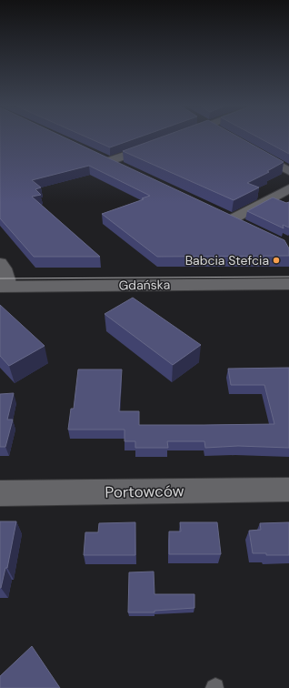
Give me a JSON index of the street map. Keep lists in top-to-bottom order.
{
  "streets": {
    "street": ["Gdańska", "Portowców"]
  },
  "places": ["Babcia Stefcia"]
}
